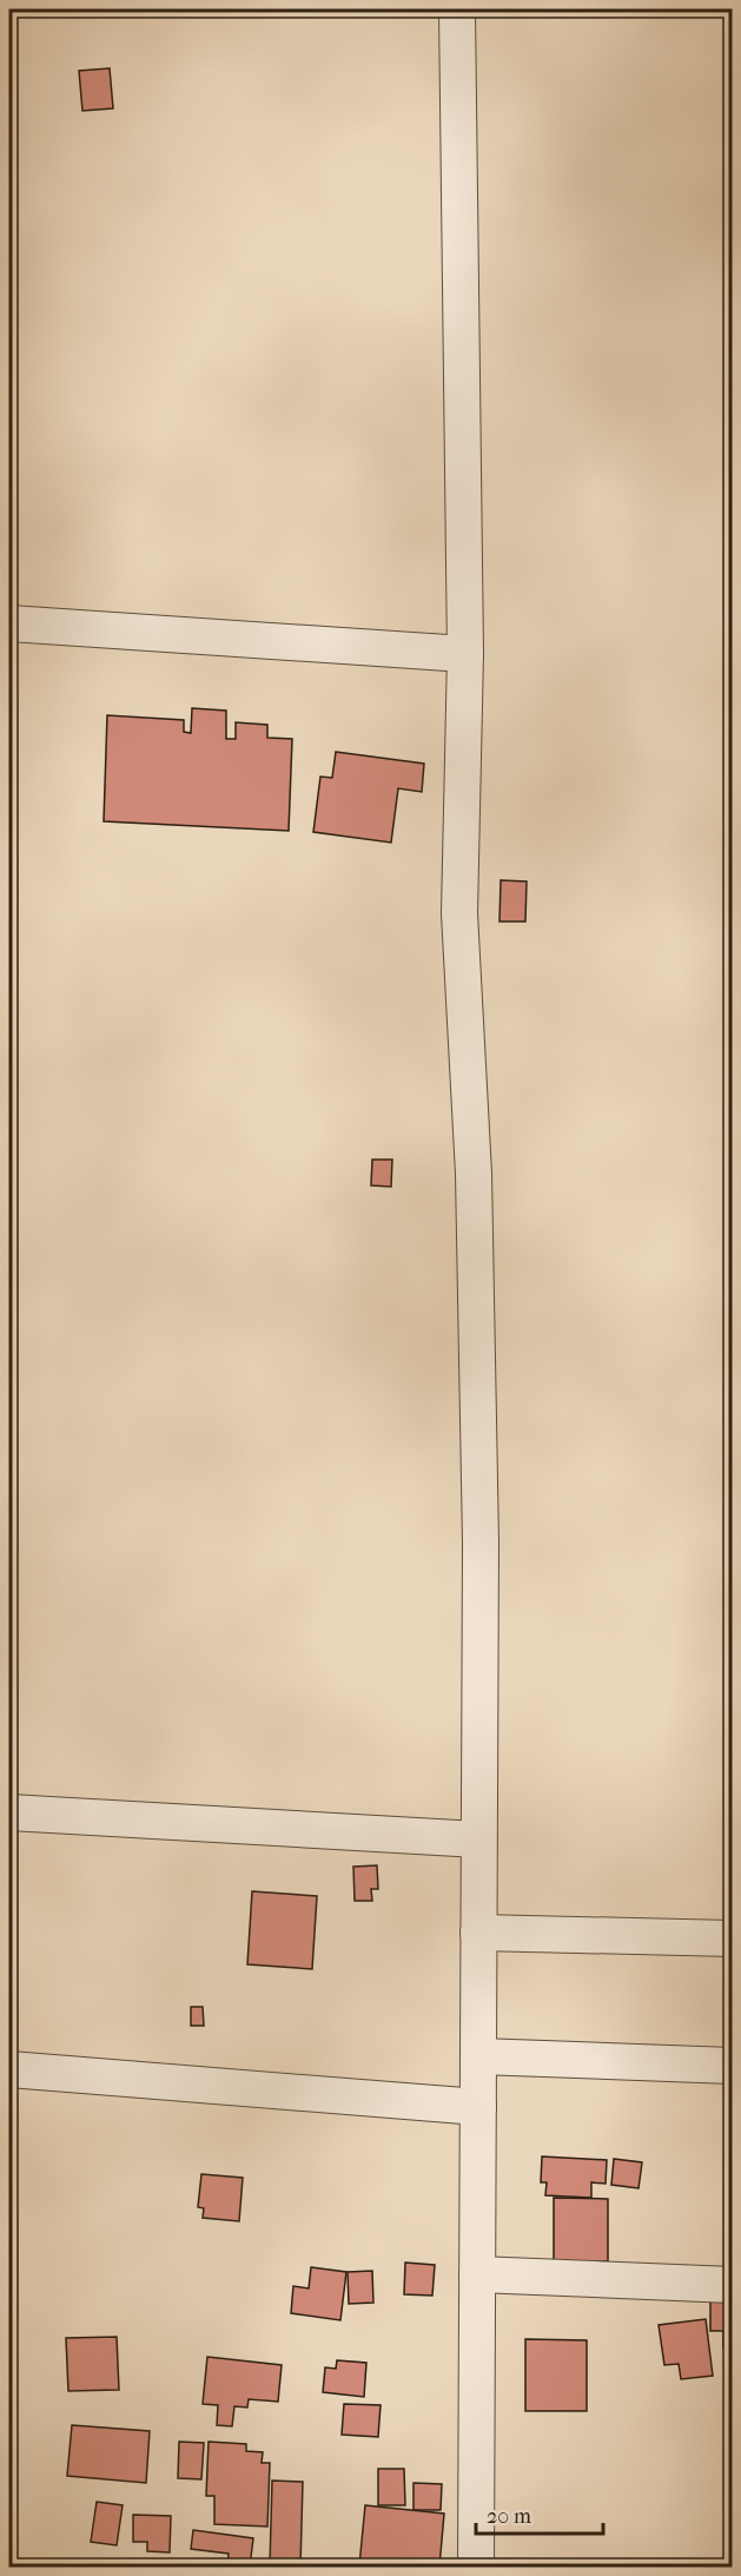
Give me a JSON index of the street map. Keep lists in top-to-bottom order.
{
  "scale_bar": "20 m"
}
